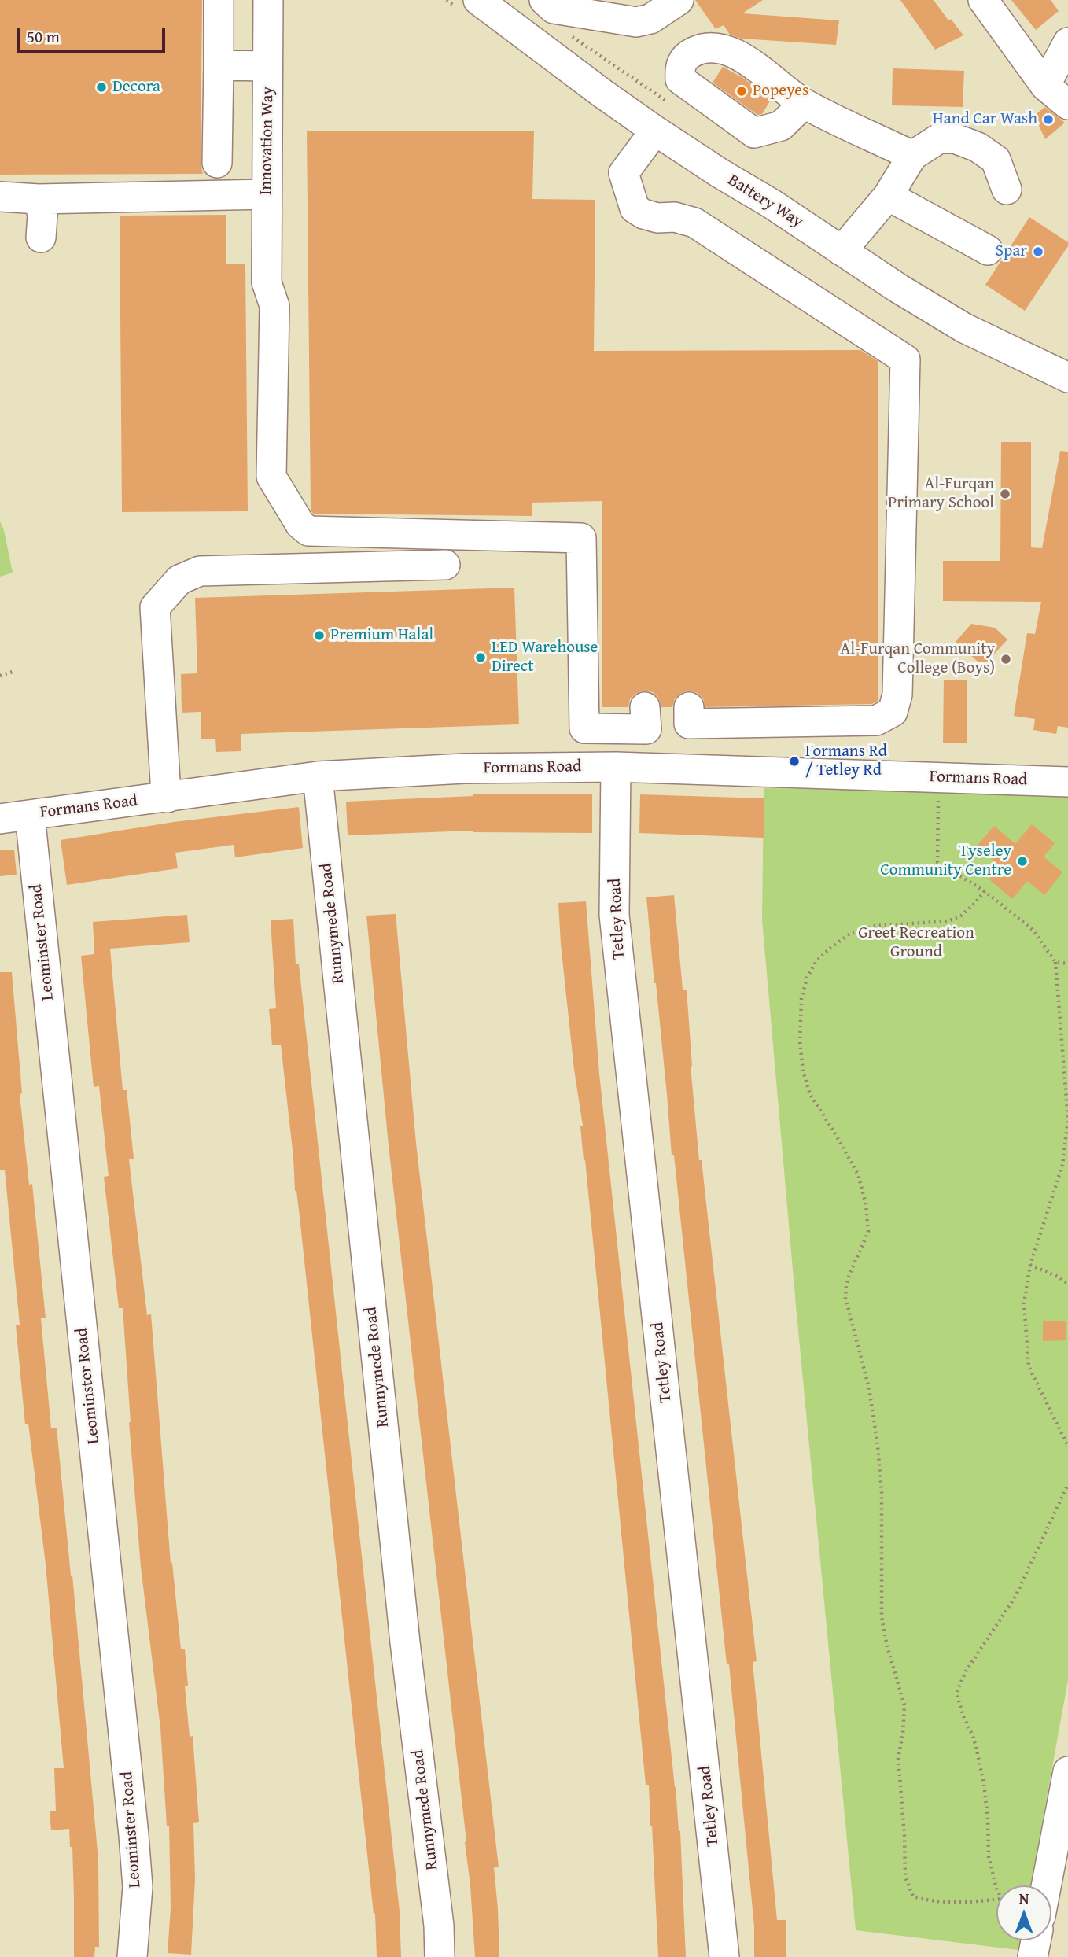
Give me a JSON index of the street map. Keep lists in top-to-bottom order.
{
  "streets": {
    "street": [
      "Innovation Way",
      "Battery Way",
      "Formans Road",
      "Tetley Road",
      "Runnymede Road",
      "Leominster Road"
    ]
  },
  "crossings": [
    ["Formans Road", "Tetley Road"],
    ["Formans Road", "Runnymede Road"],
    ["Formans Road", "Leominster Road"]
  ],
  "parks": ["Greet Recreation Ground"],
  "places": [
    "Decora",
    "Popeyes",
    "Hand Car Wash",
    "Spar",
    "Al-Furqan Primary School",
    "Premium Halal",
    "LED Warehouse Direct",
    "Al-Furqan Community College (Boys)",
    "Formans Rd / Tetley Rd",
    "Tyseley Community Centre"
  ],
  "scale_bar": "50 m",
  "north": "top"
}
